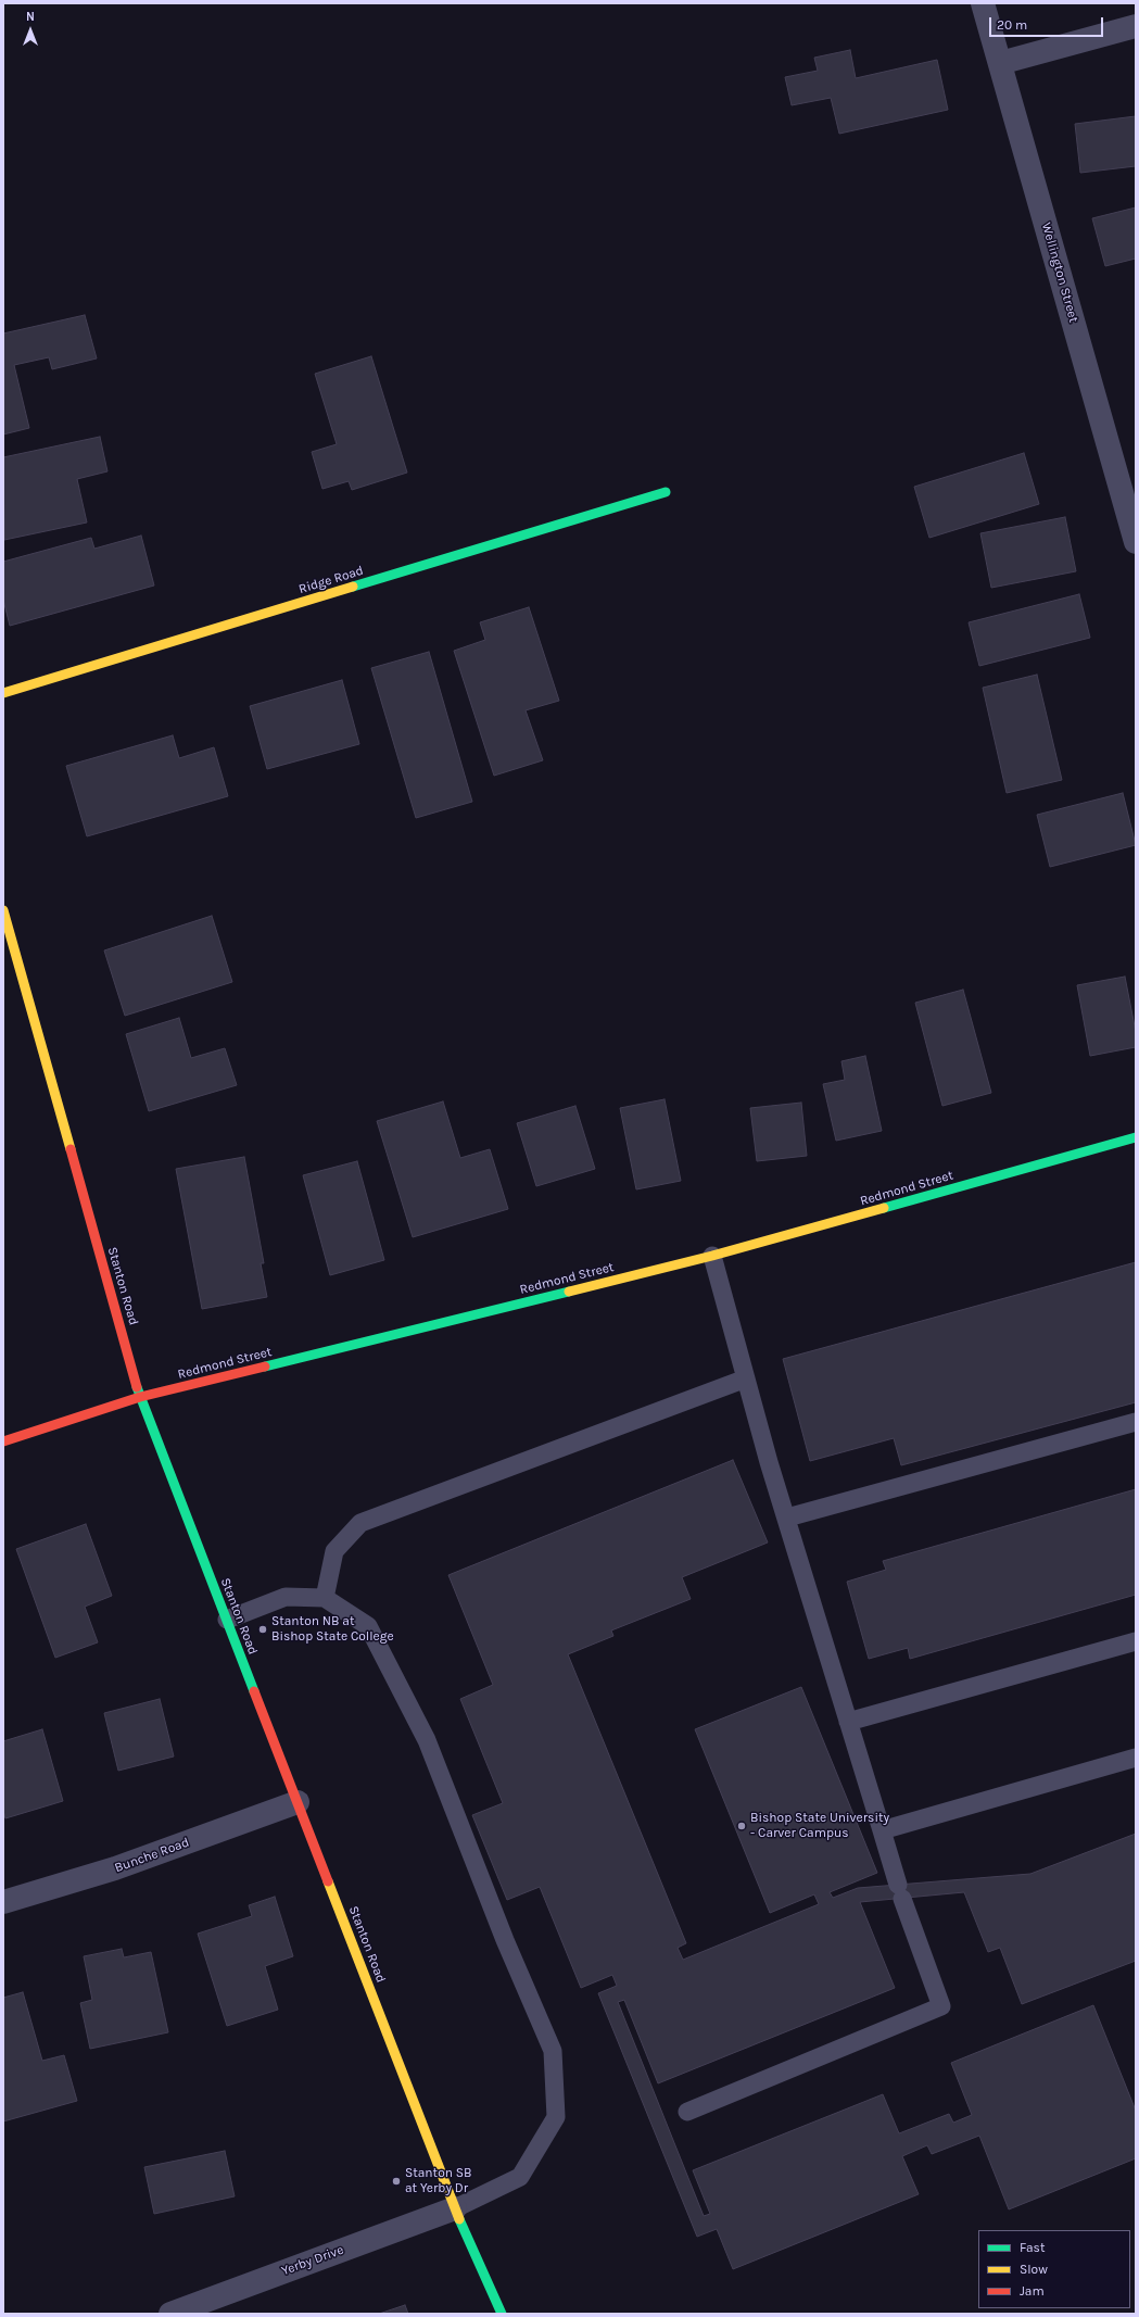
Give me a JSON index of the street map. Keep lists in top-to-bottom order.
{
  "streets": {
    "street": [
      "Wellington Street",
      "Ridge Road",
      "Redmond Street",
      "Stanton Road",
      "Bunche Road",
      "Yerby Drive"
    ]
  },
  "crossings": [
    ["Redmond Street", "Stanton Road"],
    ["Stanton Road", "Bunche Road"],
    ["Stanton Road", "Yerby Drive"]
  ],
  "places": ["Stanton NB at Bishop State College", "Bishop State University - Carver Campus", "Stanton SB at Yerby Dr"],
  "legend": ["Fast", "Slow", "Jam"],
  "scale_bar": "20 m",
  "north": "top"
}
